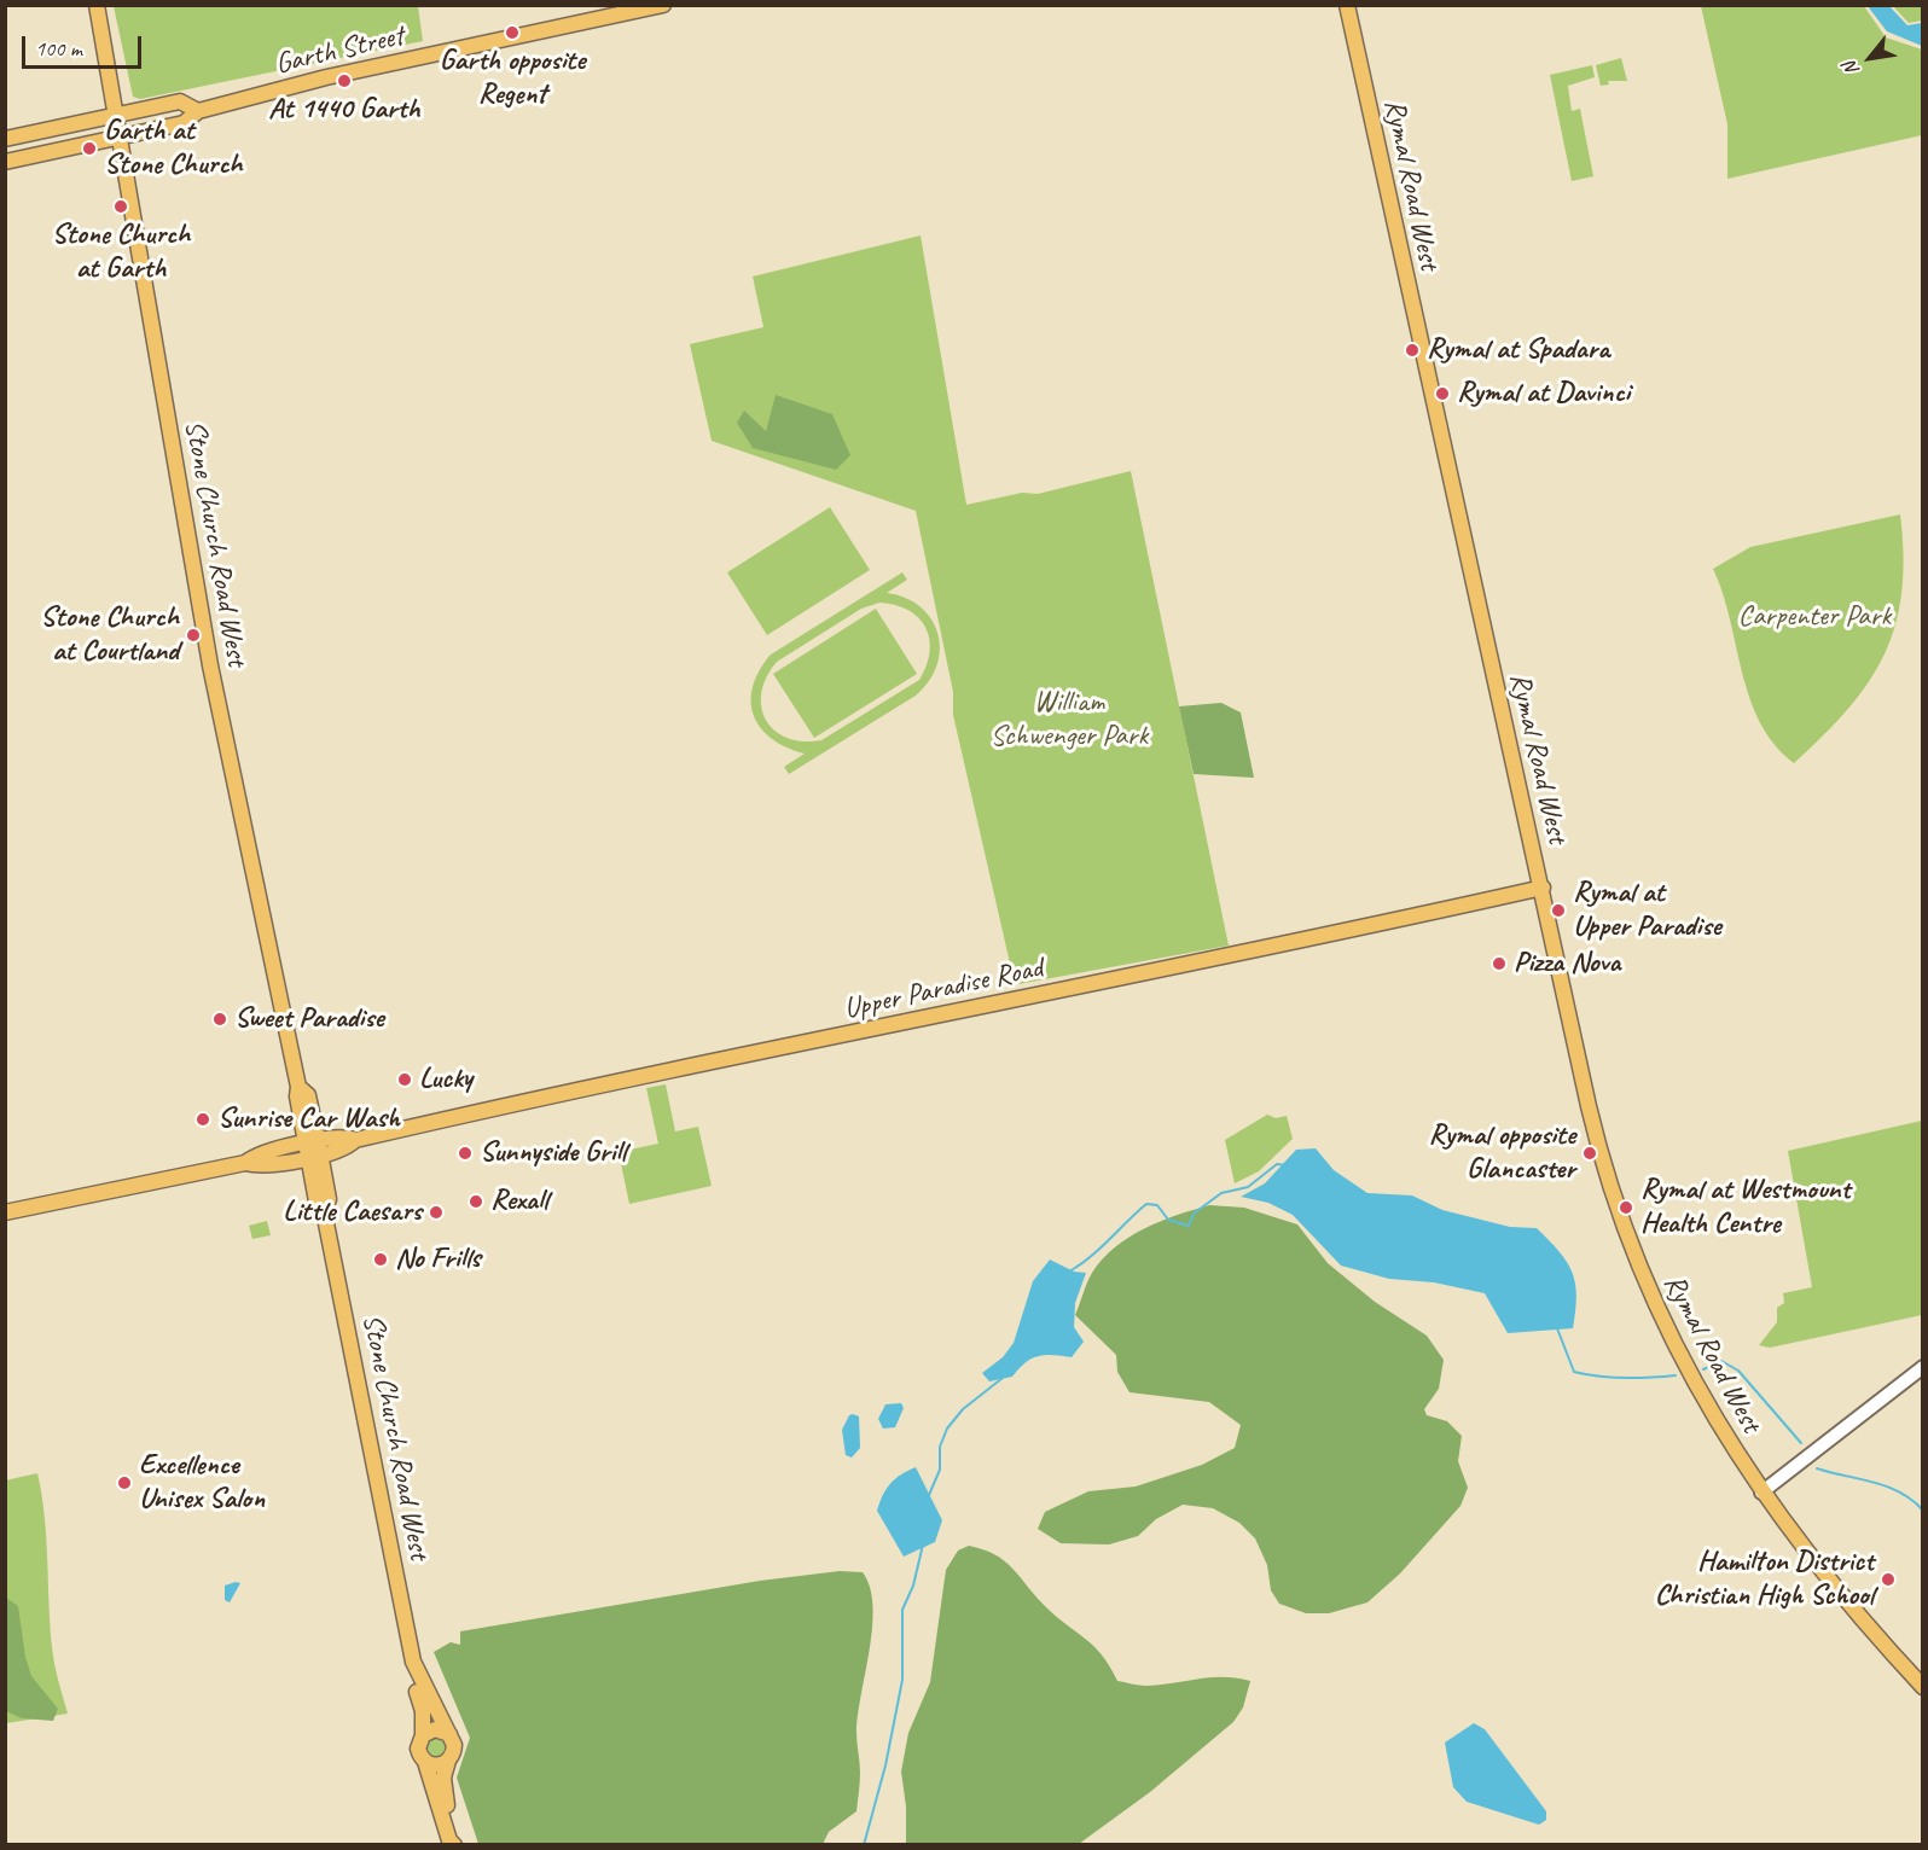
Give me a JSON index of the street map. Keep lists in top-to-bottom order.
{
  "streets": {
    "main road": [
      "Garth Street",
      "Rymal Road West",
      "Stone Church Road West",
      "Upper Paradise Road"
    ]
  },
  "crossings": [
    ["Garth Street", "Stone Church Road West"],
    ["Rymal Road West", "Upper Paradise Road"],
    ["Stone Church Road West", "Upper Paradise Road"]
  ],
  "parks": ["Carpenter Park", "William Schwenger Park"],
  "places": [
    "Garth opposite Regent",
    "At 1440 Garth",
    "Garth at Stone Church",
    "Stone Church at Garth",
    "Rymal at Spadara",
    "Rymal at Davinci",
    "Stone Church at Courtland",
    "Rymal at Upper Paradise",
    "Pizza Nova",
    "Sweet Paradise",
    "Lucky",
    "Sunrise Car Wash",
    "Sunnyside Grill",
    "Rymal opposite Glancaster",
    "Rexall",
    "Rymal at Westmount Health Centre",
    "Little Caesars",
    "No Frills",
    "Excellence Unisex Salon",
    "Hamilton District Christian High School"
  ],
  "scale_bar": "100 m",
  "north": "bottom left"
}
